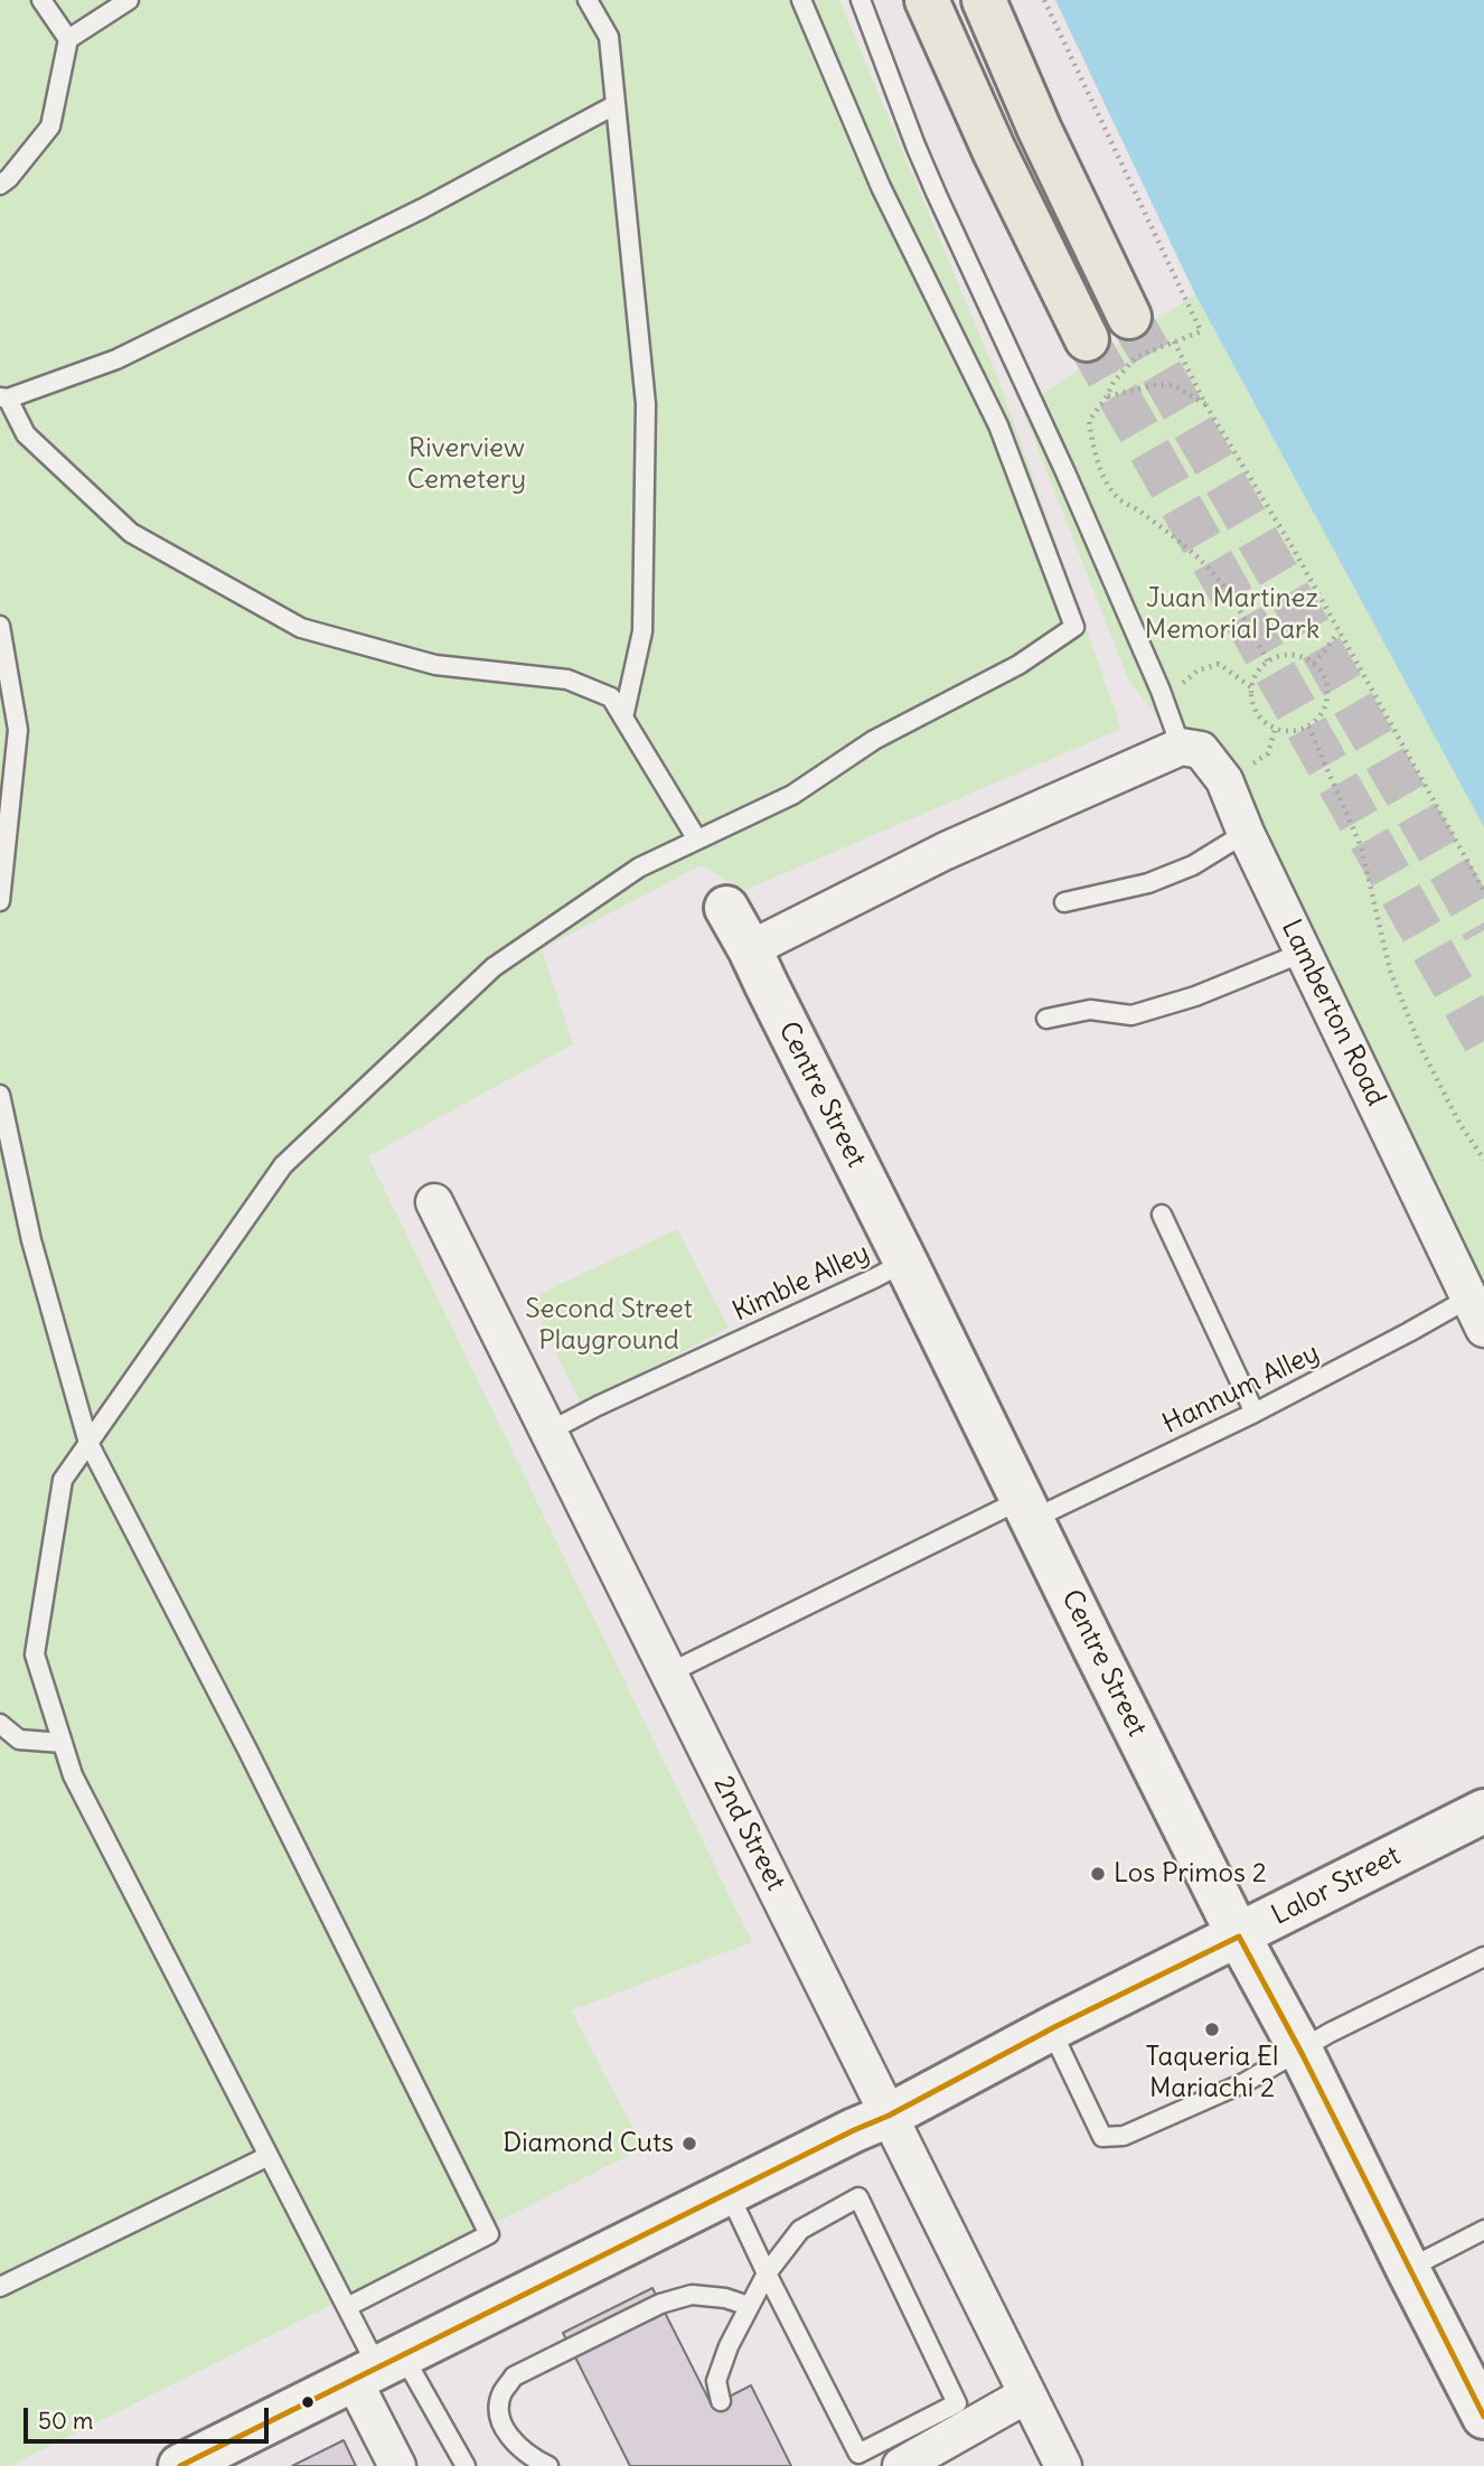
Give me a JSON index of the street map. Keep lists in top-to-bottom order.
{
  "streets": {
    "street": [
      "Lamberton Road",
      "Centre Street",
      "2nd Street",
      "Lalor Street"
    ],
    "lane": ["Kimble Alley", "Hannum Alley"]
  },
  "crossings": [
    ["Lamberton Road", "Hannum Alley"],
    ["Centre Street", "Kimble Alley"],
    ["Centre Street", "Hannum Alley"],
    ["Centre Street", "Lalor Street"],
    ["Kimble Alley", "2nd Street"],
    ["Hannum Alley", "2nd Street"],
    ["2nd Street", "Lalor Street"]
  ],
  "parks": ["Riverview Cemetery", "Juan Martinez Memorial Park", "Second Street Playground"],
  "places": ["Los Primos 2", "Taqueria El Mariachi 2", "Diamond Cuts"],
  "scale_bar": "50 m"
}
